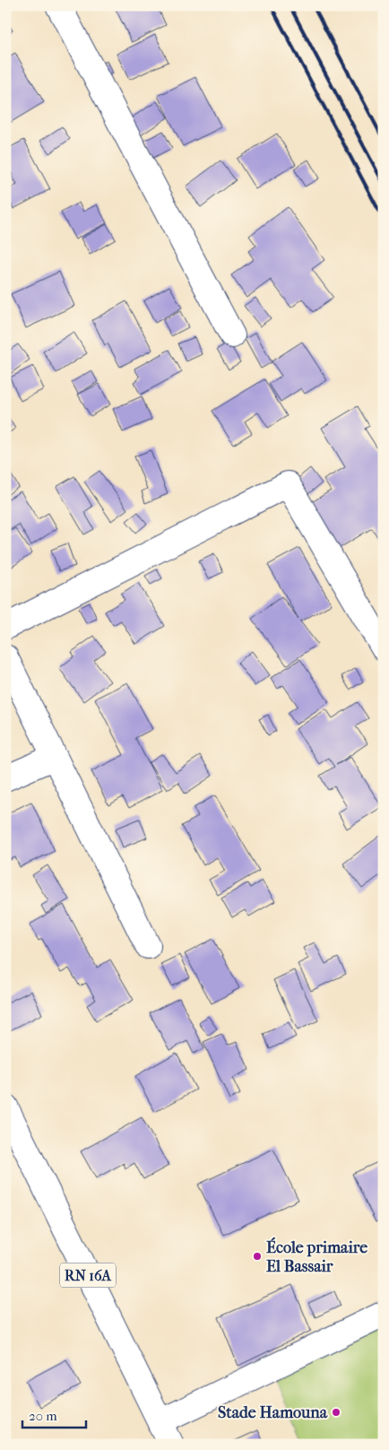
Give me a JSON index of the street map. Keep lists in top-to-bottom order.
{
  "streets": {
    "street": ["RN 16A"]
  },
  "places": ["École primaire El Bassair", "Stade Hamouna"],
  "scale_bar": "20 m"
}
